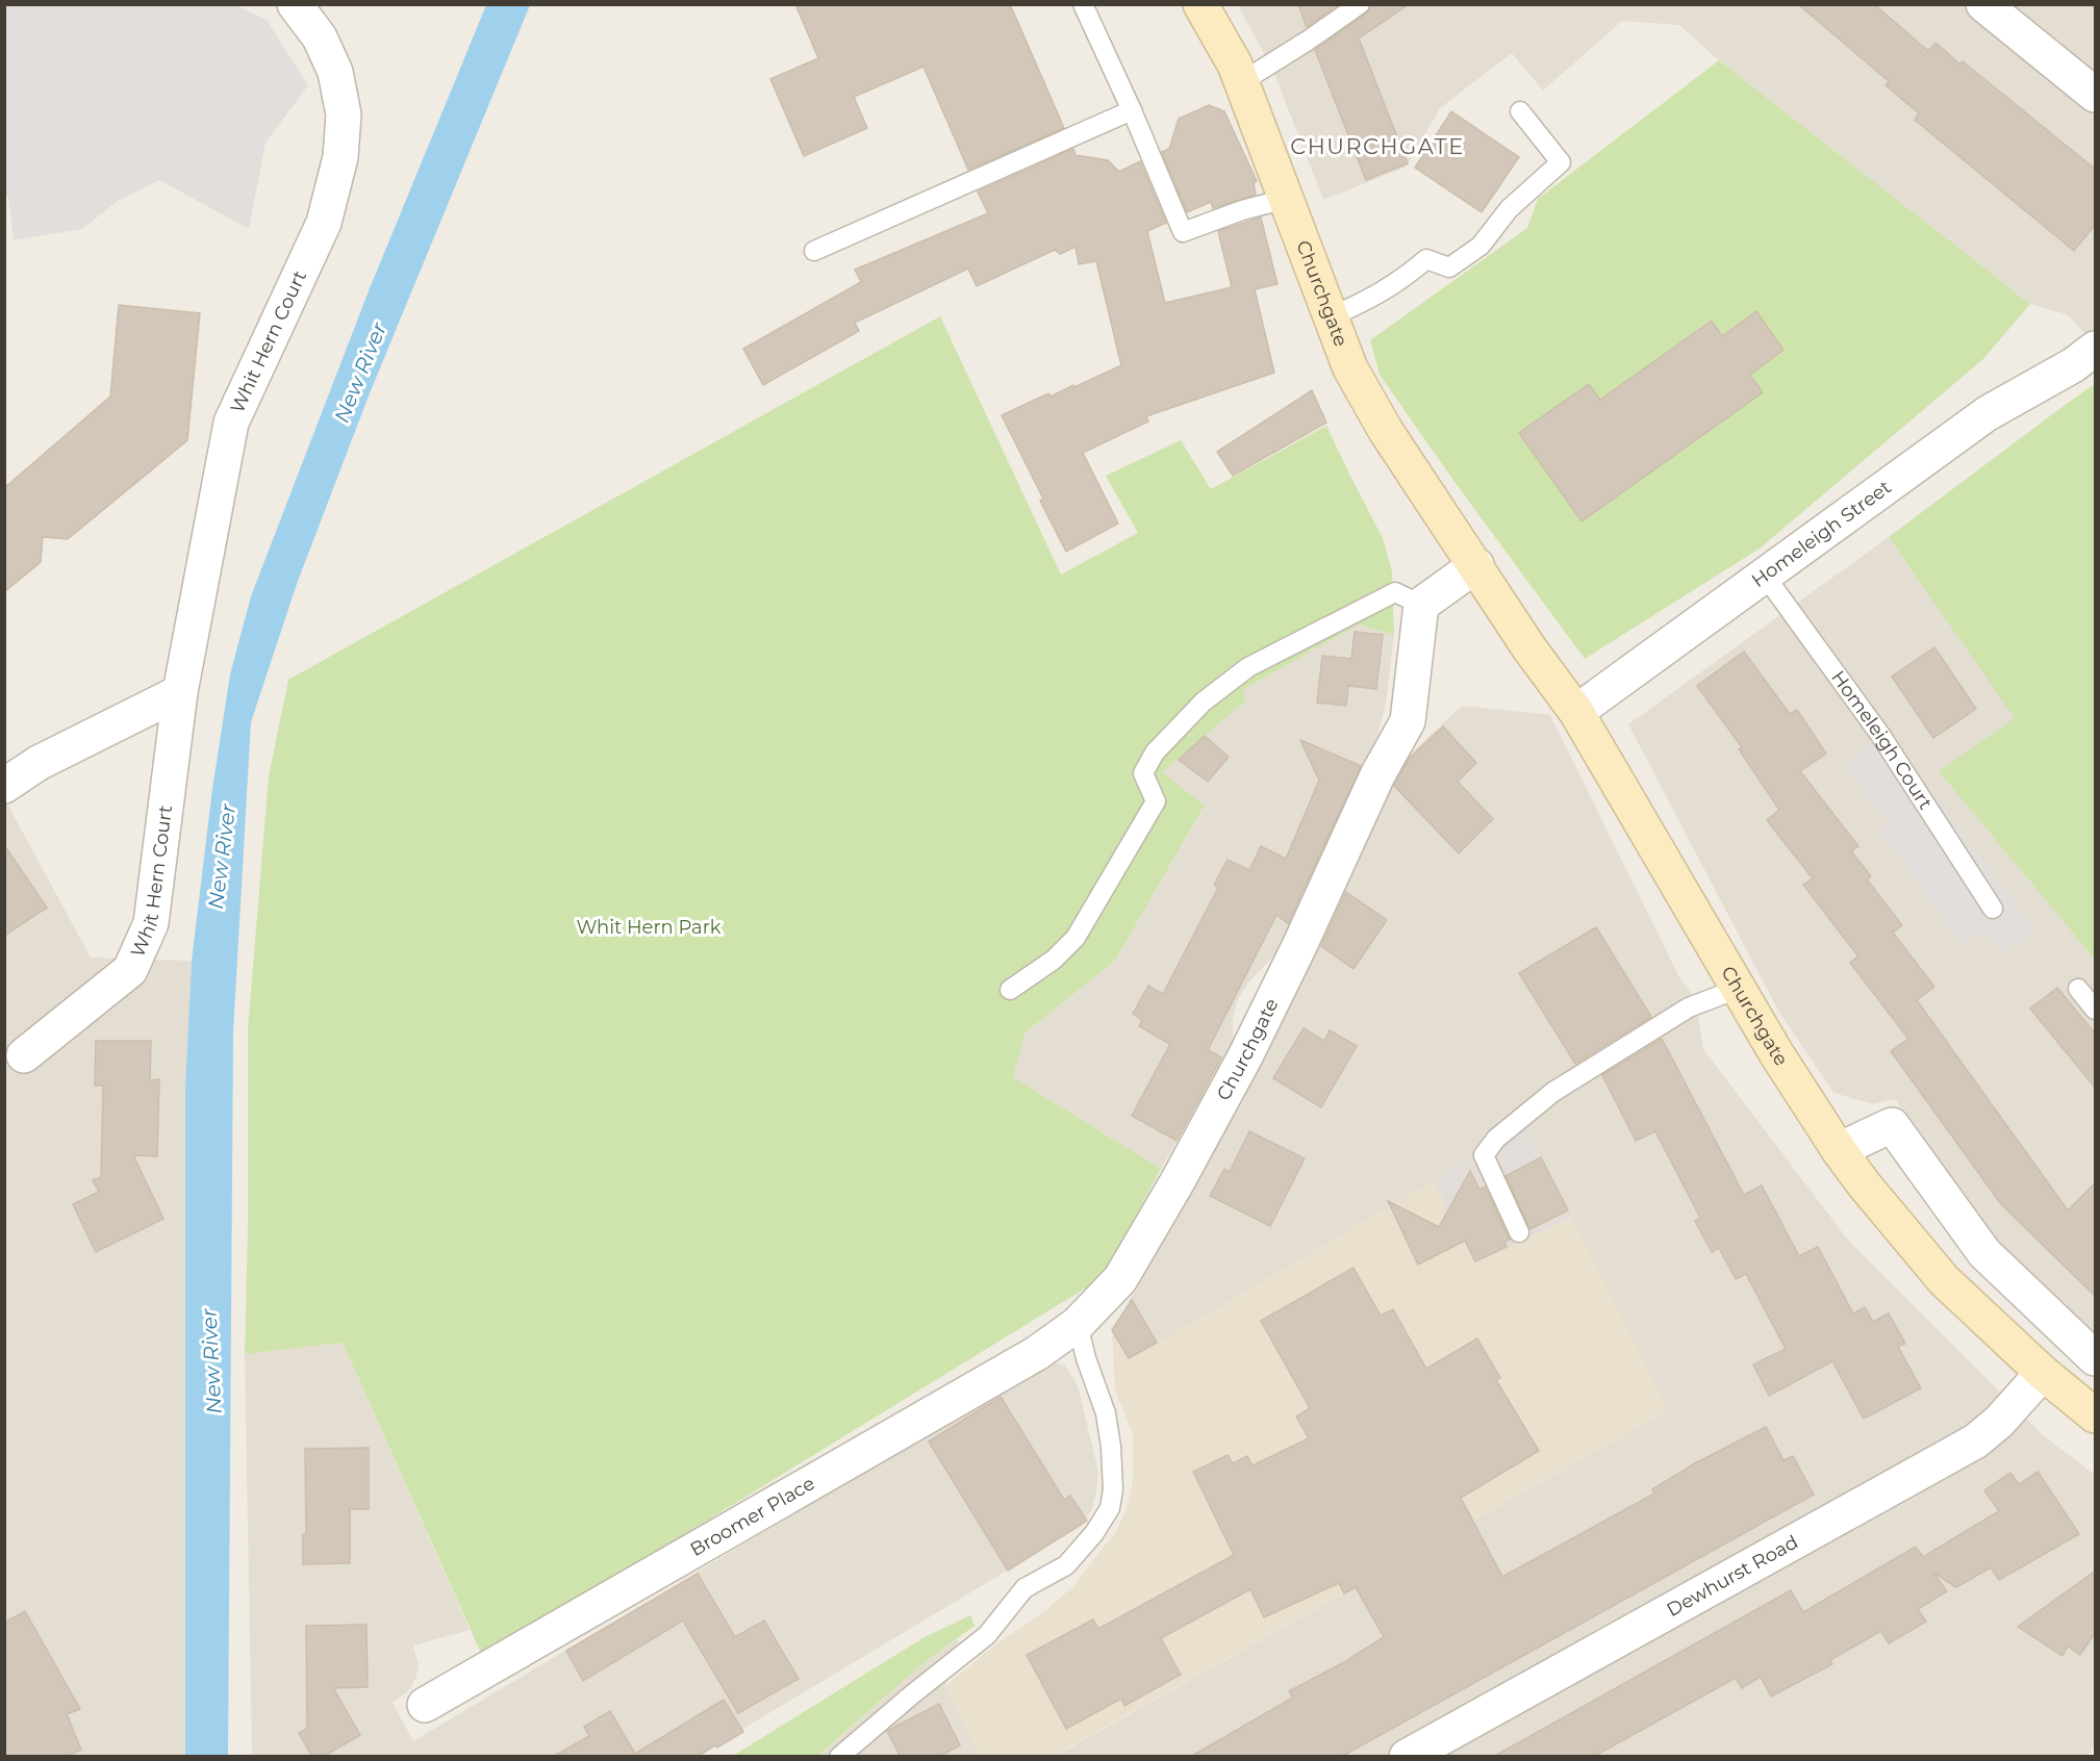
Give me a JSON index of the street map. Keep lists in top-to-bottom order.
{
  "streets": {
    "street": [
      "Churchgate",
      "Whit Hern Court",
      "Homeleigh Street",
      "Broomer Place",
      "Dewhurst Road"
    ],
    "lane": ["Homeleigh Court"]
  },
  "crossings": [
    ["Churchgate", "Homeleigh Street"],
    ["Churchgate", "Broomer Place"],
    ["Churchgate", "Dewhurst Road"],
    ["Homeleigh Street", "Homeleigh Court"]
  ],
  "districts": ["CHURCHGATE"],
  "water": ["New River"],
  "parks": ["Whit Hern Park"]
}
